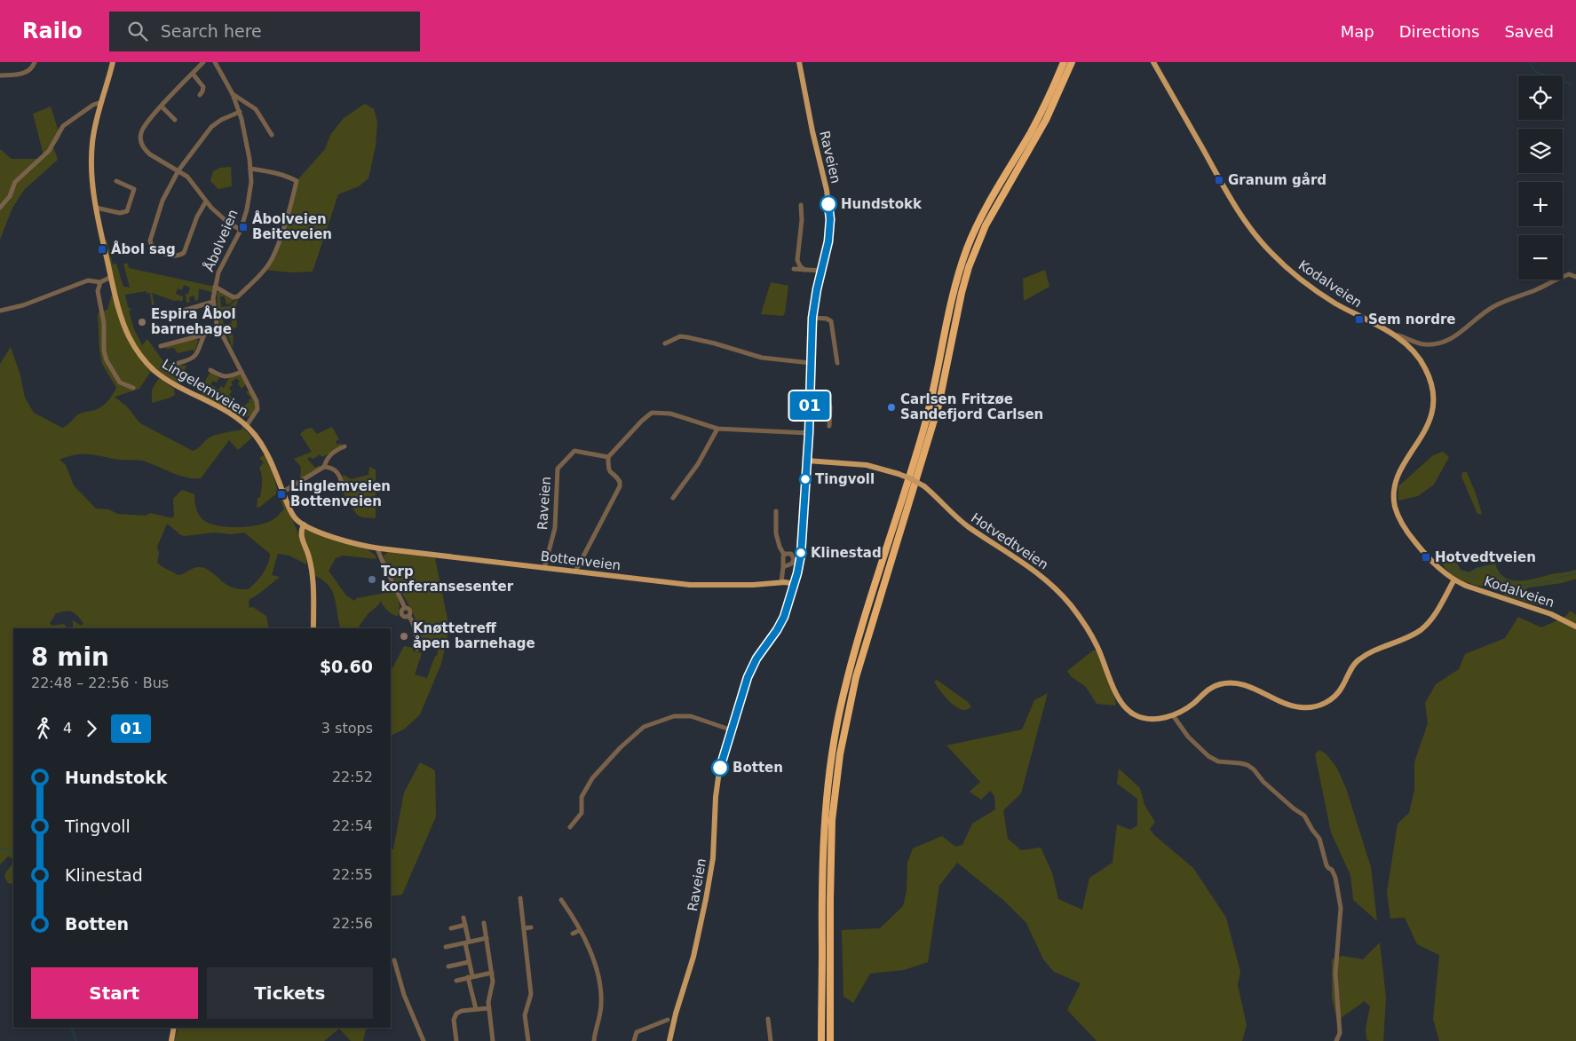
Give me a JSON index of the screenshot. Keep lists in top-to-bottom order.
{
  "streets": {
    "main road": [
      "Raveien",
      "Kodalveien",
      "Lingelemveien",
      "Hotvedtveien",
      "Bottenveien"
    ],
    "street": ["Åbolveien"]
  },
  "crossings": [
    ["Raveien", "Hotvedtveien"],
    ["Raveien", "Bottenveien"],
    ["Åbolveien", "Lingelemveien"],
    ["Kodalveien", "Hotvedtveien"],
    ["Lingelemveien", "Bottenveien"]
  ],
  "places": {
    "transit": [
      "Granum gård",
      "Åbolveien Beiteveien",
      "Åbol sag",
      "Sem nordre",
      "Linglemveien Bottenveien",
      "Hotvedtveien"
    ],
    "other": [
      "Hundstokk",
      "Espira Åbol barnehage",
      "Carlsen Fritzøe Sandefjord Carlsen",
      "Tingvoll",
      "Klinestad",
      "Torp konferansesenter",
      "Knøttetreff åpen barnehage",
      "Botten"
    ]
  },
  "lines": ["bus line 01"],
  "page": {
    "header": "Railo",
    "search": "Search here",
    "nav": ["Map", "Directions", "Saved"],
    "on_map": "01",
    "map_buttons": ["+", "−"],
    "heading": ["8 min", "22:48 – 22:56 · Bus", "$0.60"],
    "legs": ["4", "01", "3 stops"],
    "list": [
      {
        "name": "Hundstokk",
        "value": "22:52"
      },
      {
        "name": "Tingvoll",
        "value": "22:54"
      },
      {
        "name": "Klinestad",
        "value": "22:55"
      },
      {
        "name": "Botten",
        "value": "22:56"
      }
    ],
    "buttons": ["Start", "Tickets"]
  }
}
